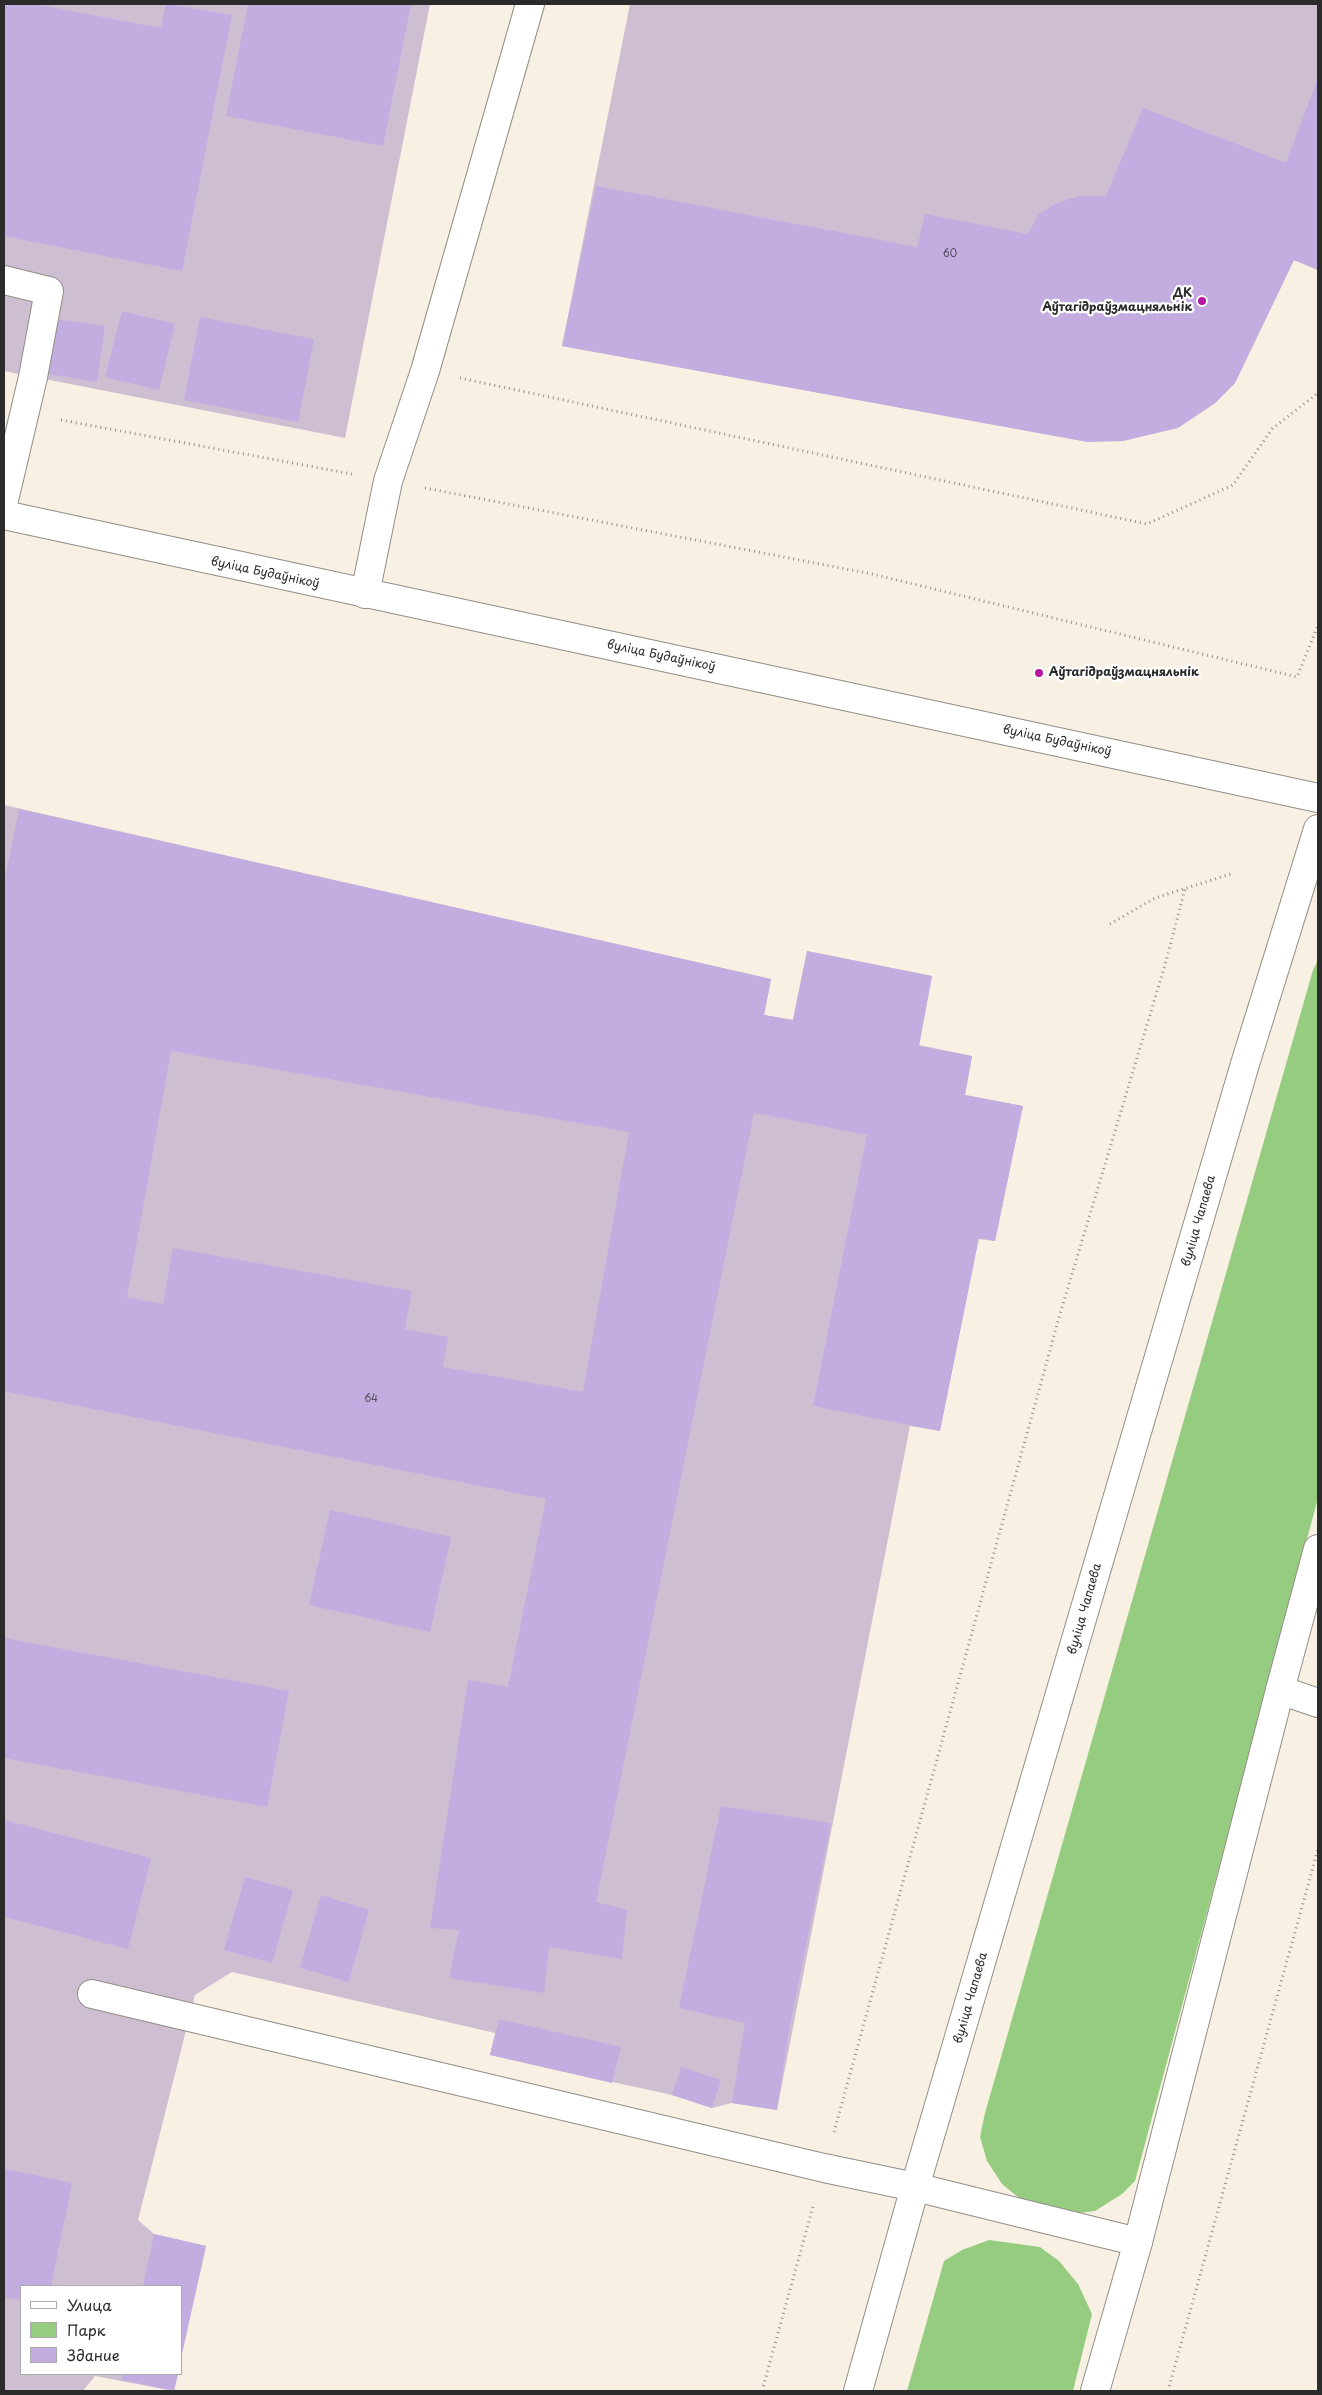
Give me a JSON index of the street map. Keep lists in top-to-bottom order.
{
  "streets": {
    "main road": ["вуліца Будаўнікоў", "вуліца Чапаева"]
  },
  "places": ["ДК Аўтагідраўзмацняльнік", "Аўтагідраўзмацняльнік"],
  "house_numbers": ["60", "64"],
  "legend": ["Улица", "Парк", "Здание"]
}
